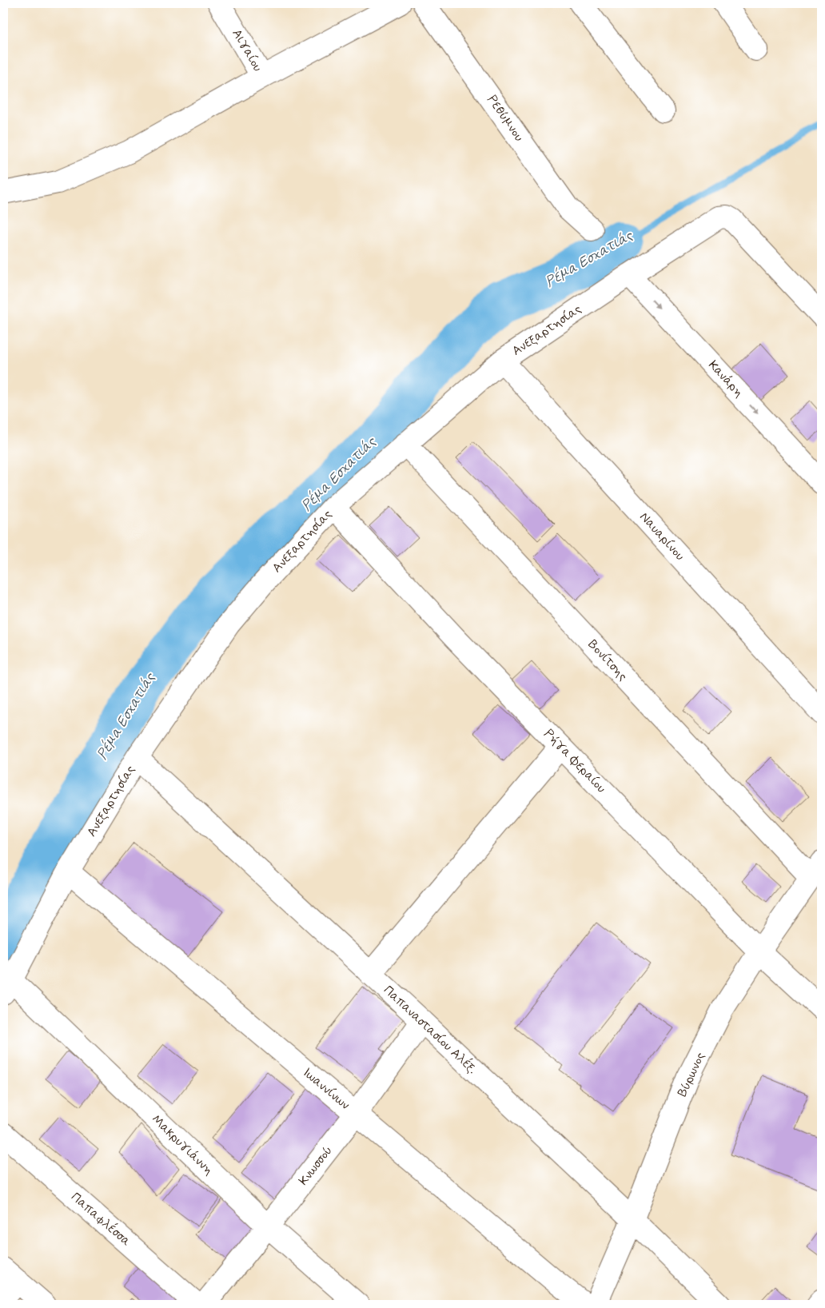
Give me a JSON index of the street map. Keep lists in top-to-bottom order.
{
  "streets": {
    "street": [
      "Αιγαίου",
      "Ρεθύμνου",
      "Ανεξαρτησίας",
      "Κανάρη",
      "Ναυαρίνου",
      "Βονίτσης",
      "Ρήγα Φεραίου",
      "Παπαναστασίου Αλέξ.",
      "Βύρωνος",
      "Ιωαννίνων",
      "Μακρυγιάννη",
      "Κνωσσού",
      "Παπαφλέσσα"
    ]
  },
  "crossings": [
    ["Ανεξαρτησίας", "Κανάρη"],
    ["Ανεξαρτησίας", "Ναυαρίνου"],
    ["Ανεξαρτησίας", "Βονίτσης"],
    ["Ανεξαρτησίας", "Ρήγα Φεραίου"],
    ["Ανεξαρτησίας", "Παπαναστασίου Αλέξ."],
    ["Ανεξαρτησίας", "Ιωαννίνων"],
    ["Ανεξαρτησίας", "Μακρυγιάννη"],
    ["Βονίτσης", "Βύρωνος"],
    ["Ρήγα Φεραίου", "Βύρωνος"],
    ["Παπαναστασίου Αλέξ.", "Βύρωνος"],
    ["Παπαναστασίου Αλέξ.", "Κνωσσού"],
    ["Ιωαννίνων", "Κνωσσού"],
    ["Μακρυγιάννη", "Κνωσσού"]
  ],
  "one_way": ["Κανάρη"],
  "water": ["Ρέμα Εσχατιάς"]
}
